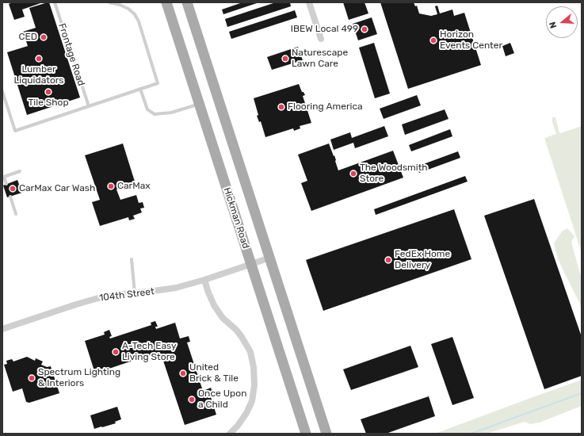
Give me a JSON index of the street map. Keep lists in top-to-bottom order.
{
  "streets": {
    "main road": ["Hickman Road"],
    "street": ["104th Street"],
    "lane": ["Frontage Road"]
  },
  "crossings": [
    ["Hickman Road", "104th Street"]
  ],
  "places": [
    "IBEW Local 499",
    "CED",
    "Horizon Events Center",
    "Lumber Liquidators",
    "Naturescape Lawn Care",
    "Tile Shop",
    "Flooring America",
    "The Woodsmith Store",
    "CarMax",
    "CarMax Car Wash",
    "FedEx Home Delivery",
    "A-Tech Easy Living Store",
    "United Brick & Tile",
    "Spectrum Lighting & Interiors",
    "Once Upon a Child"
  ],
  "north": "left"
}
